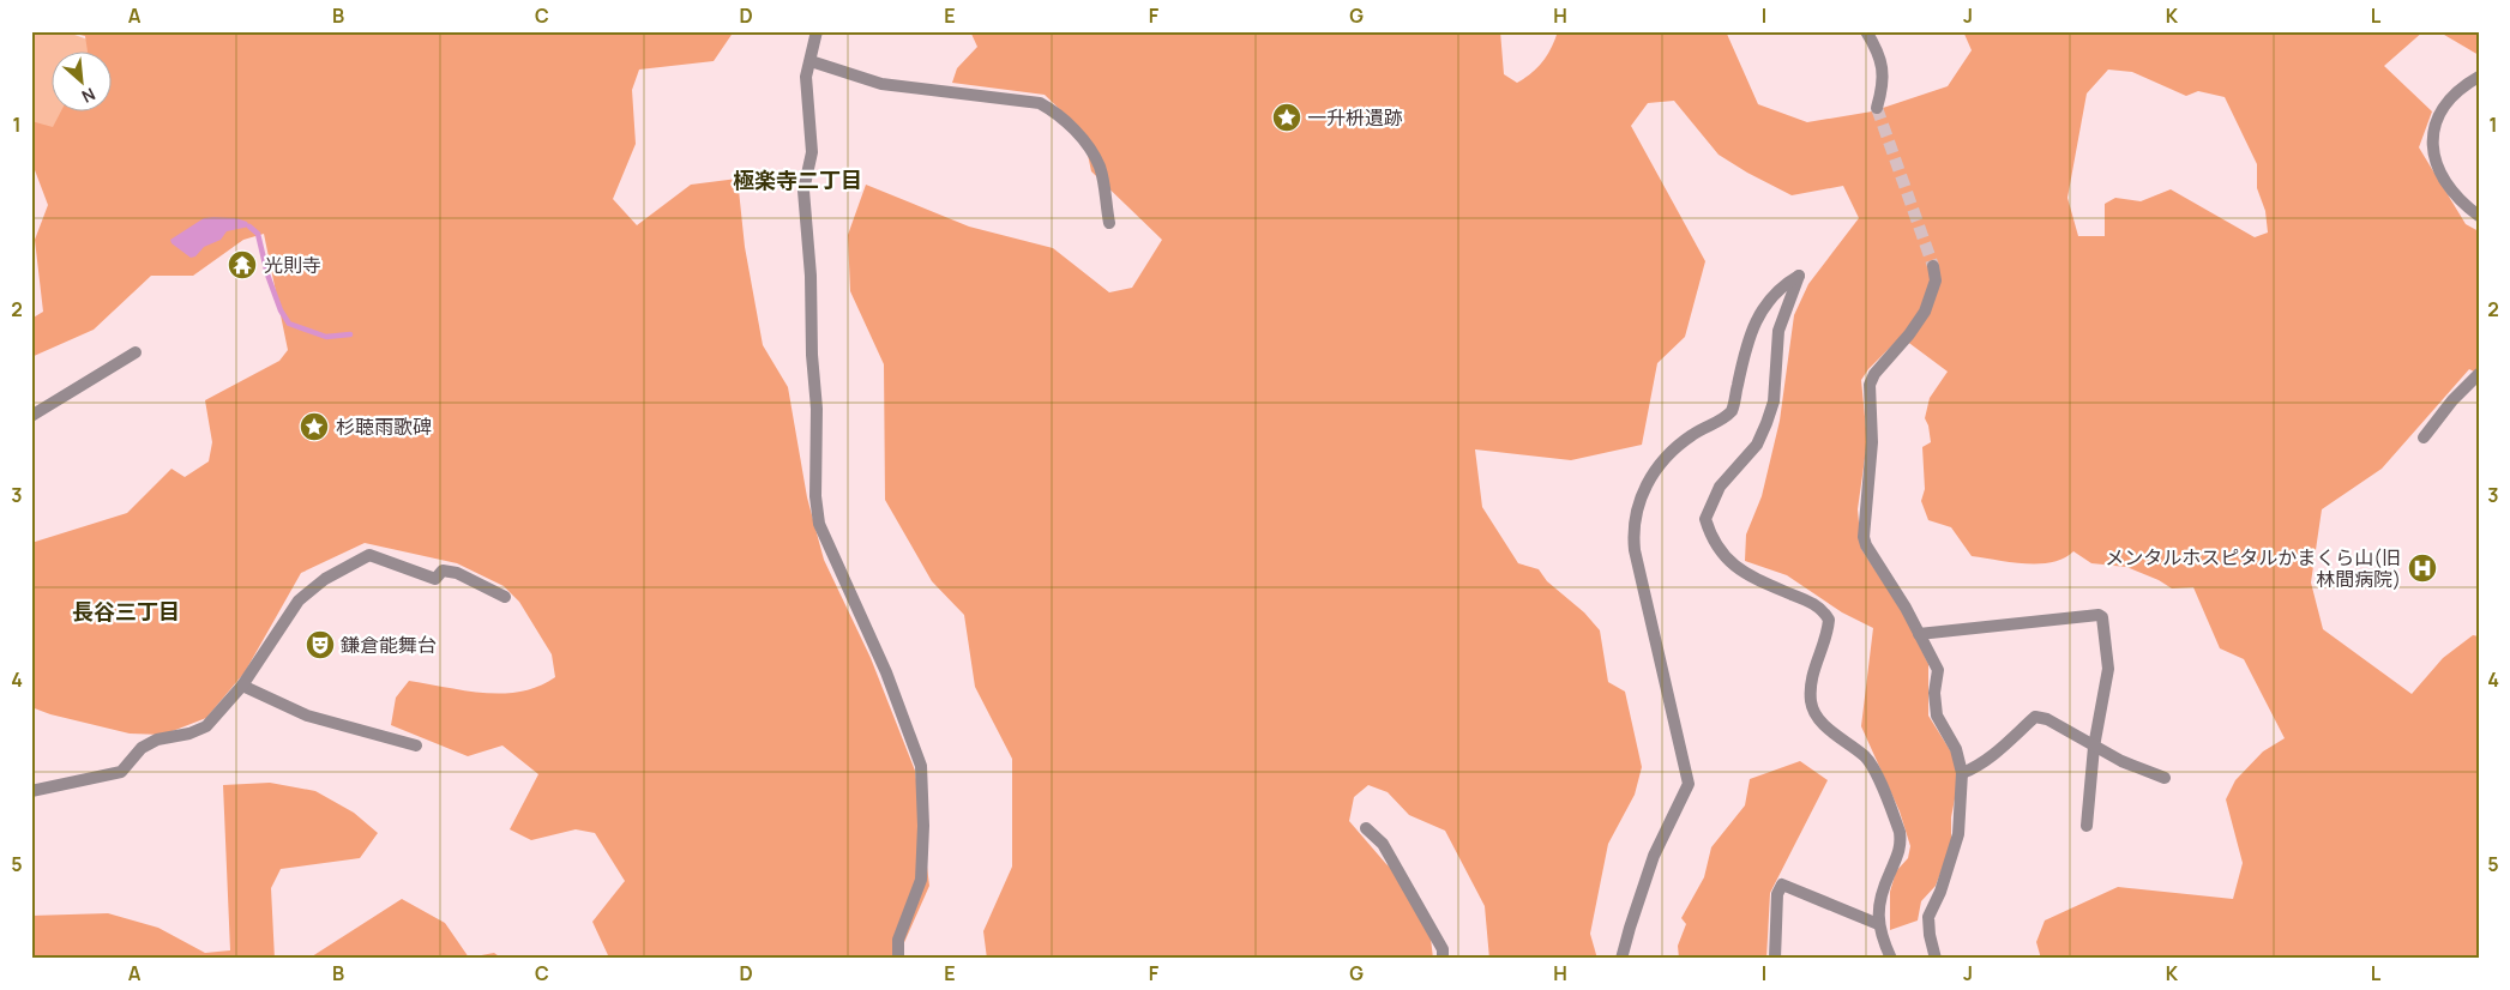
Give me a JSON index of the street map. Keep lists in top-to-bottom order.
{
  "districts": ["極楽寺二丁目", "長谷三丁目"],
  "places": {
    "place": ["一升枡遺跡", "杉聴雨歌碑"],
    "temple": ["光則寺"],
    "hospital": ["メンタルホスピタルかまくら山(旧 林間病院)"],
    "theatre": ["鎌倉能舞台"]
  },
  "north": "bottom right",
  "grid": {
    "columns": [
      "A",
      "B",
      "C",
      "D",
      "E",
      "F",
      "G",
      "H",
      "I",
      "J",
      "K",
      "L"
    ],
    "rows": [
      "1",
      "2",
      "3",
      "4",
      "5"
    ]
  }
}
